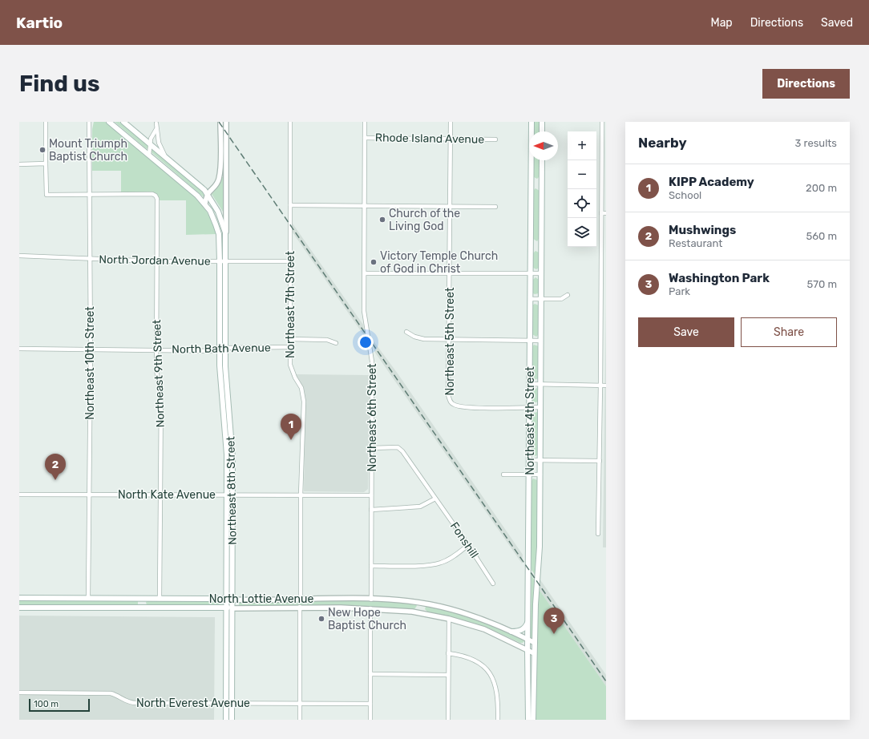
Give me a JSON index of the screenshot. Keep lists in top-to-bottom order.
{
  "streets": {
    "main road": ["Northeast 4th Street", "Northeast 8th Street", "North Lottie Avenue"],
    "street": [
      "Rhode Island Avenue",
      "North Jordan Avenue",
      "Northeast 7th Street",
      "Northeast 5th Street",
      "North Bath Avenue",
      "Northeast 10th Street",
      "Northeast 9th Street",
      "Northeast 6th Street",
      "North Kate Avenue",
      "Fonshill",
      "North Everest Avenue"
    ]
  },
  "crossings": [
    ["Rhode Island Avenue", "Northeast 5th Street"],
    ["Rhode Island Avenue", "Northeast 6th Street"],
    ["North Jordan Avenue", "Northeast 7th Street"],
    ["North Jordan Avenue", "Northeast 10th Street"],
    ["North Jordan Avenue", "Northeast 9th Street"],
    ["North Jordan Avenue", "Northeast 8th Street"],
    ["Northeast 7th Street", "North Bath Avenue"],
    ["Northeast 7th Street", "North Kate Avenue"],
    ["Northeast 7th Street", "North Lottie Avenue"],
    ["Northeast 5th Street", "Northeast 4th Street"],
    ["North Bath Avenue", "Northeast 10th Street"],
    ["North Bath Avenue", "Northeast 9th Street"],
    ["North Bath Avenue", "Northeast 8th Street"],
    ["Northeast 10th Street", "Northeast 9th Street"],
    ["Northeast 10th Street", "North Kate Avenue"],
    ["Northeast 10th Street", "North Lottie Avenue"],
    ["Northeast 9th Street", "North Kate Avenue"],
    ["Northeast 9th Street", "North Lottie Avenue"],
    ["Northeast 6th Street", "North Kate Avenue"],
    ["Northeast 6th Street", "North Lottie Avenue"],
    ["Northeast 4th Street", "North Lottie Avenue"],
    ["Northeast 8th Street", "North Kate Avenue"],
    ["Northeast 8th Street", "North Lottie Avenue"],
    ["Northeast 8th Street", "North Everest Avenue"]
  ],
  "places": [
    "Mount Triumph Baptist Church",
    "Church of the Living God",
    "Victory Temple Church of God in Christ",
    "New Hope Baptist Church"
  ],
  "scale_bar": "100 m",
  "north": "left",
  "page": {
    "header": "Kartio",
    "nav": ["Map", "Directions", "Saved"],
    "buttons": [
      "Directions",
      ["Save", "Share"]
    ],
    "title": "Find us",
    "heading": ["Nearby", "3 results"],
    "map_buttons": ["+", "−"],
    "list": [
      {
        "mark": "1",
        "name": "KIPP Academy",
        "note": "School",
        "value": "200 m"
      },
      {
        "mark": "2",
        "name": "Mushwings",
        "note": "Restaurant",
        "value": "560 m"
      },
      {
        "mark": "3",
        "name": "Washington Park",
        "note": "Park",
        "value": "570 m"
      }
    ],
    "pins": ["1", "2", "3"],
    "scale": "100 m"
  }
}
